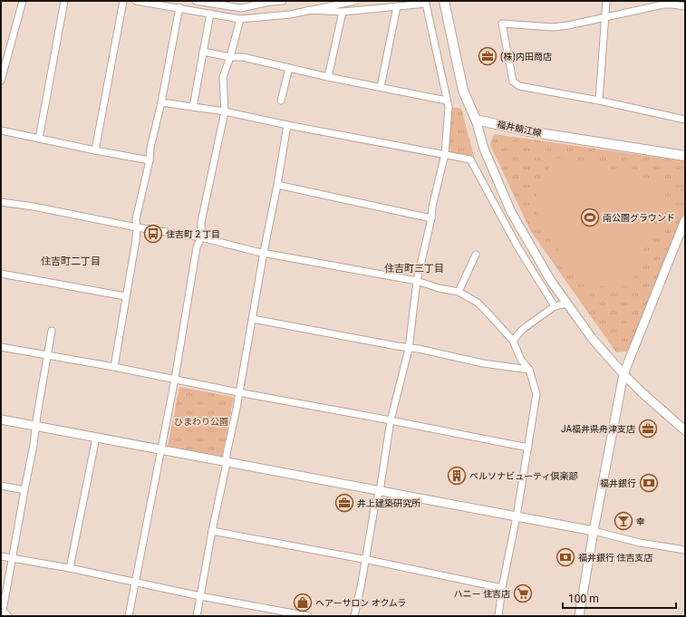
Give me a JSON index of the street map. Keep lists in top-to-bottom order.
{
  "streets": {
    "main road": ["福井鯖江線"]
  },
  "districts": ["住吉町二丁目", "住吉町三丁目"],
  "parks": ["ひまわり公園"],
  "places": {
    "office": ["(株)内田商店", "JA福井県舟津支店", "井上建築研究所"],
    "sports": ["南公園グラウンド"],
    "bus stop": ["住吉町２丁目"],
    "building": ["ペルソナビューティ倶楽部"],
    "bank": ["福井銀行", "福井銀行 住吉支店"],
    "bar": ["幸"],
    "supermarket": ["ハニー 住吉店"],
    "shop": ["ヘアーサロン オクムラ"]
  },
  "scale_bar": "100 m"
}
